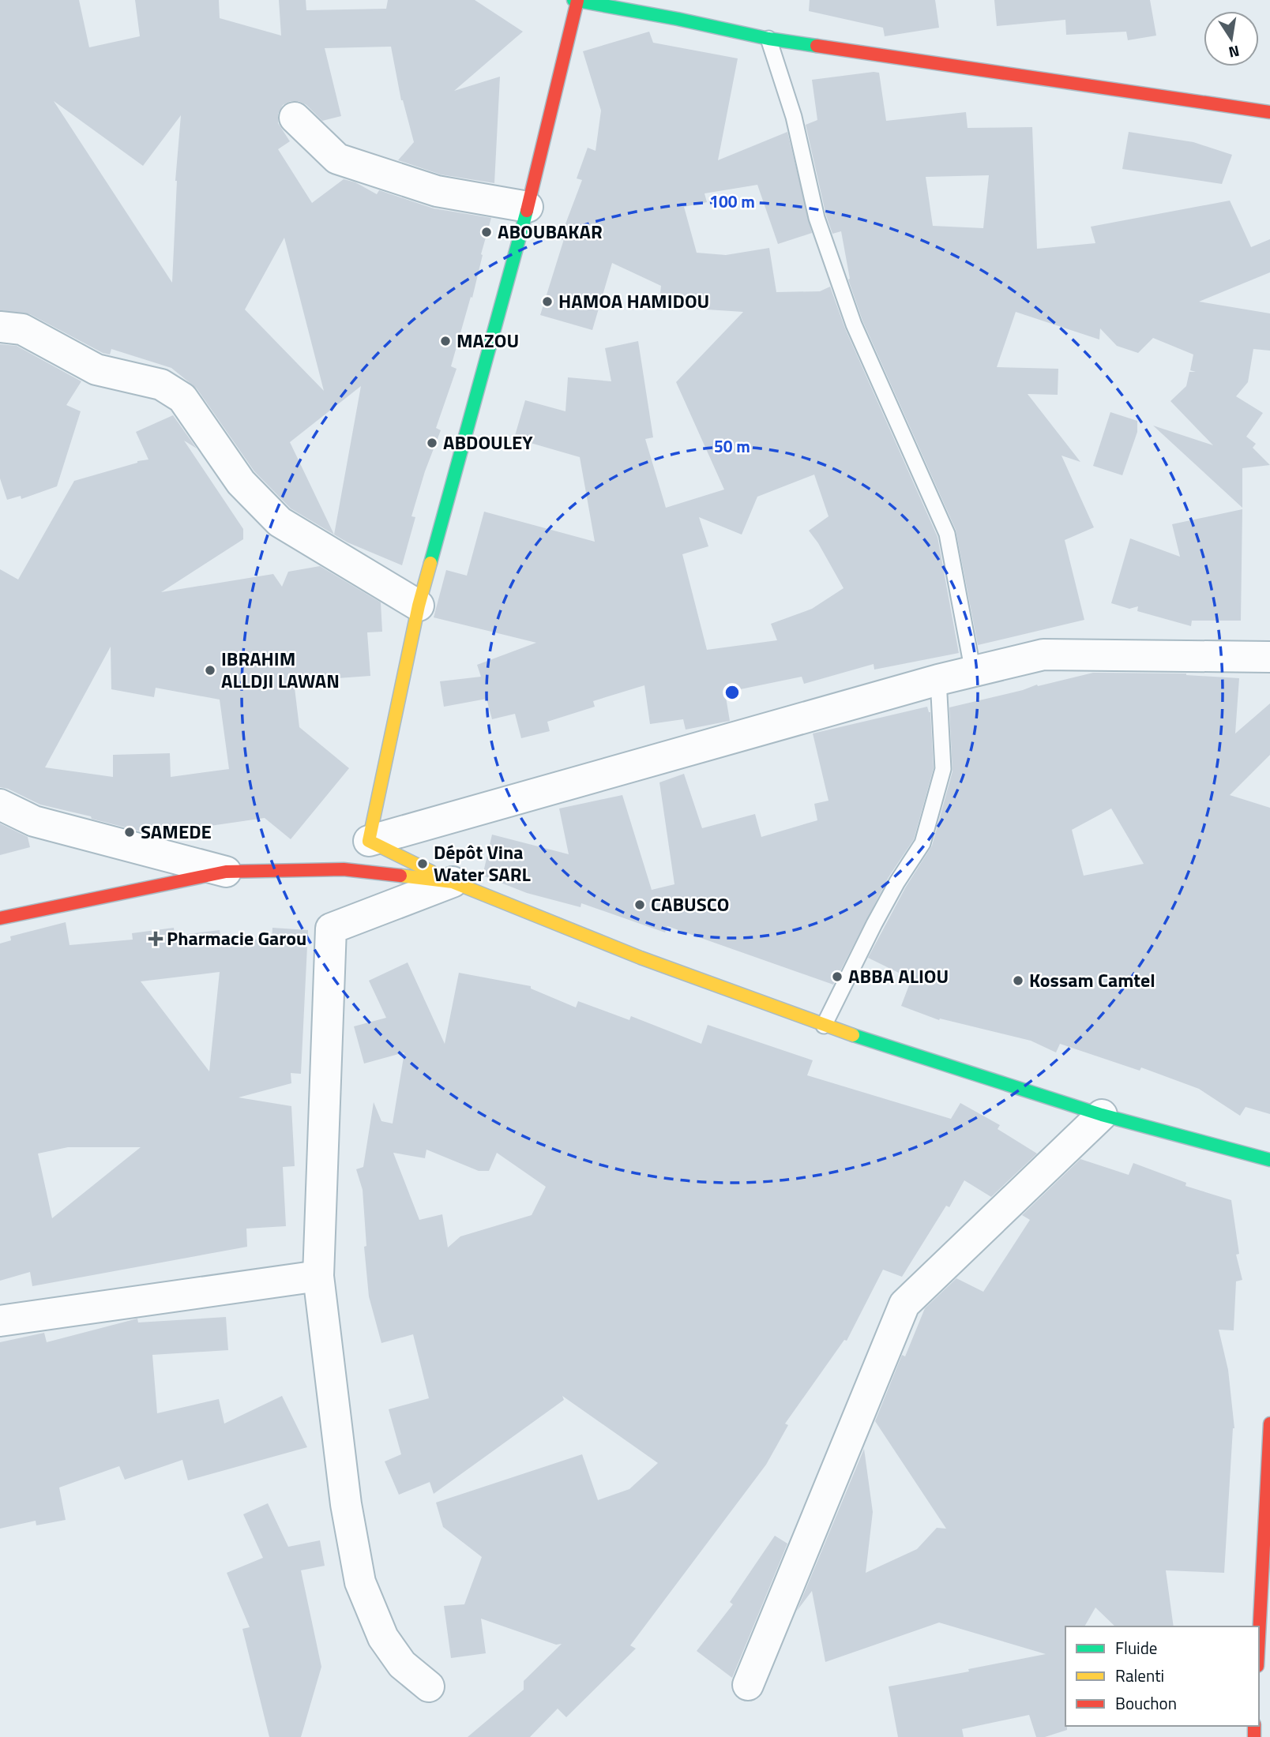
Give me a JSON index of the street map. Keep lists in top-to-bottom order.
{
  "places": {
    "other": [
      "ABOUBAKAR",
      "HAMOA HAMIDOU",
      "MAZOU",
      "ABDOULEY",
      "IBRAHIM ALLDJI LAWAN",
      "SAMEDE",
      "Dépôt Vina Water SARL",
      "CABUSCO",
      "ABBA ALIOU",
      "Kossam Camtel"
    ],
    "health": ["Pharmacie Garou"]
  },
  "legend": ["Fluide", "Ralenti", "Bouchon"],
  "north": "bottom",
  "rings": ["100 m", "50 m"]
}
